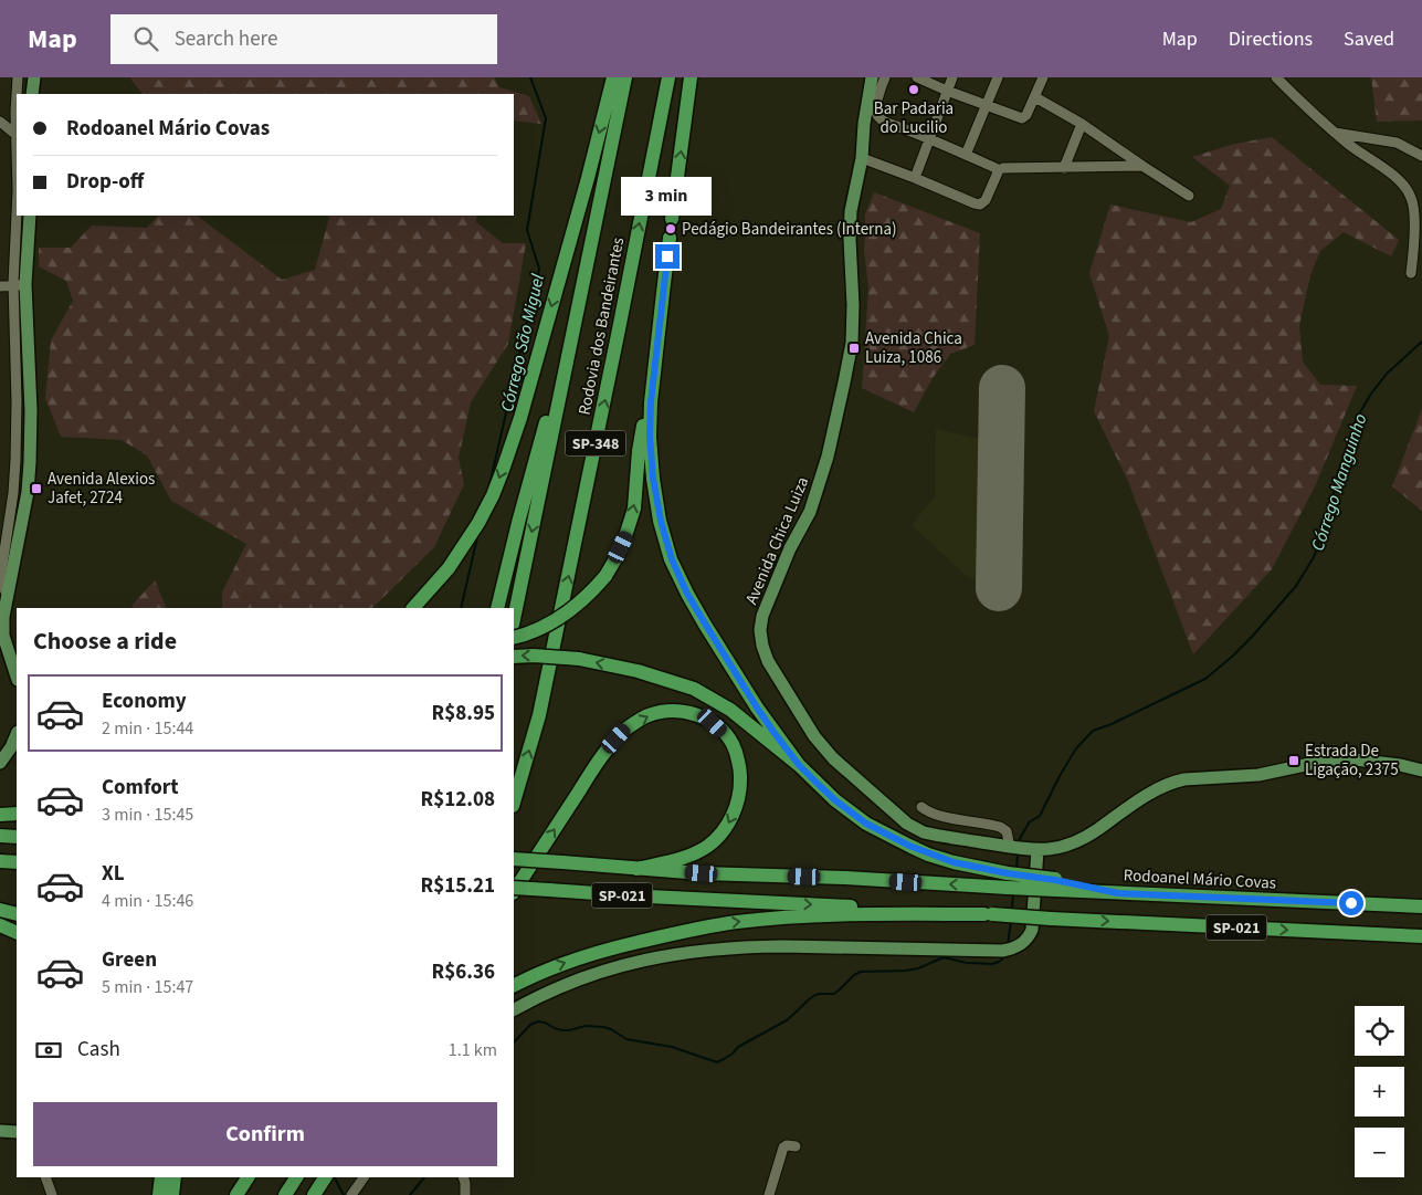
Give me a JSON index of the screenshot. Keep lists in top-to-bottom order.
{
  "streets": {
    "highway": [
      "Rodovia dos Bandeirantes",
      "SP-348",
      "Rodoanel Mário Covas",
      "SP-021"
    ],
    "main road": ["Avenida Chica Luiza"]
  },
  "water": ["Córrego São Miguel", "Córrego Manguinho"],
  "places": {
    "other": ["Bar Padaria do Lucilio", "Pedágio Bandeirantes (Interna)"],
    "transit": ["Avenida Chica Luiza, 1086", "Avenida Alexios Jafet, 2724", "Estrada De Ligação, 2375"]
  },
  "page": {
    "header": "Map",
    "search": "Search here",
    "nav": ["Map", "Directions", "Saved"],
    "banner": ["Rodoanel Mário Covas", "Drop-off"],
    "bubble": "3 min",
    "heading": "Choose a ride",
    "list": [
      {
        "name": "Economy",
        "note": "2 min · 15:44",
        "value": "R$8.95"
      },
      {
        "name": "Comfort",
        "note": "3 min · 15:45",
        "value": "R$12.08"
      },
      {
        "name": "XL",
        "note": "4 min · 15:46",
        "value": "R$15.21"
      },
      {
        "name": "Green",
        "note": "5 min · 15:47",
        "value": "R$6.36"
      }
    ],
    "map_buttons": ["+", "−"],
    "pay": ["Cash", "1.1 km"],
    "buttons": "Confirm"
  }
}
